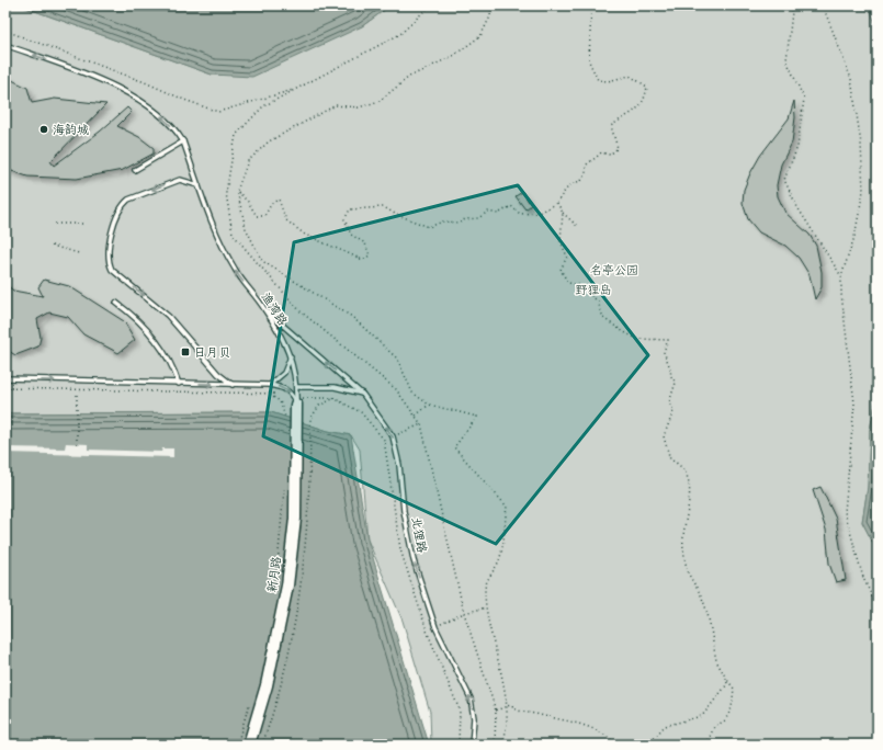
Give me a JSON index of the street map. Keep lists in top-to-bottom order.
{
  "streets": {
    "street": ["新月路"],
    "lane": ["渔湾路", "北狸路"]
  },
  "crossings": [
    ["渔湾路", "北狸路"],
    ["渔湾路", "新月路"]
  ],
  "one_way": ["渔湾路", "北狸路"],
  "parks": ["名亭公园", "野狸岛"],
  "places": {
    "other": ["海韵城"],
    "transit": ["日月贝"]
  }
}
